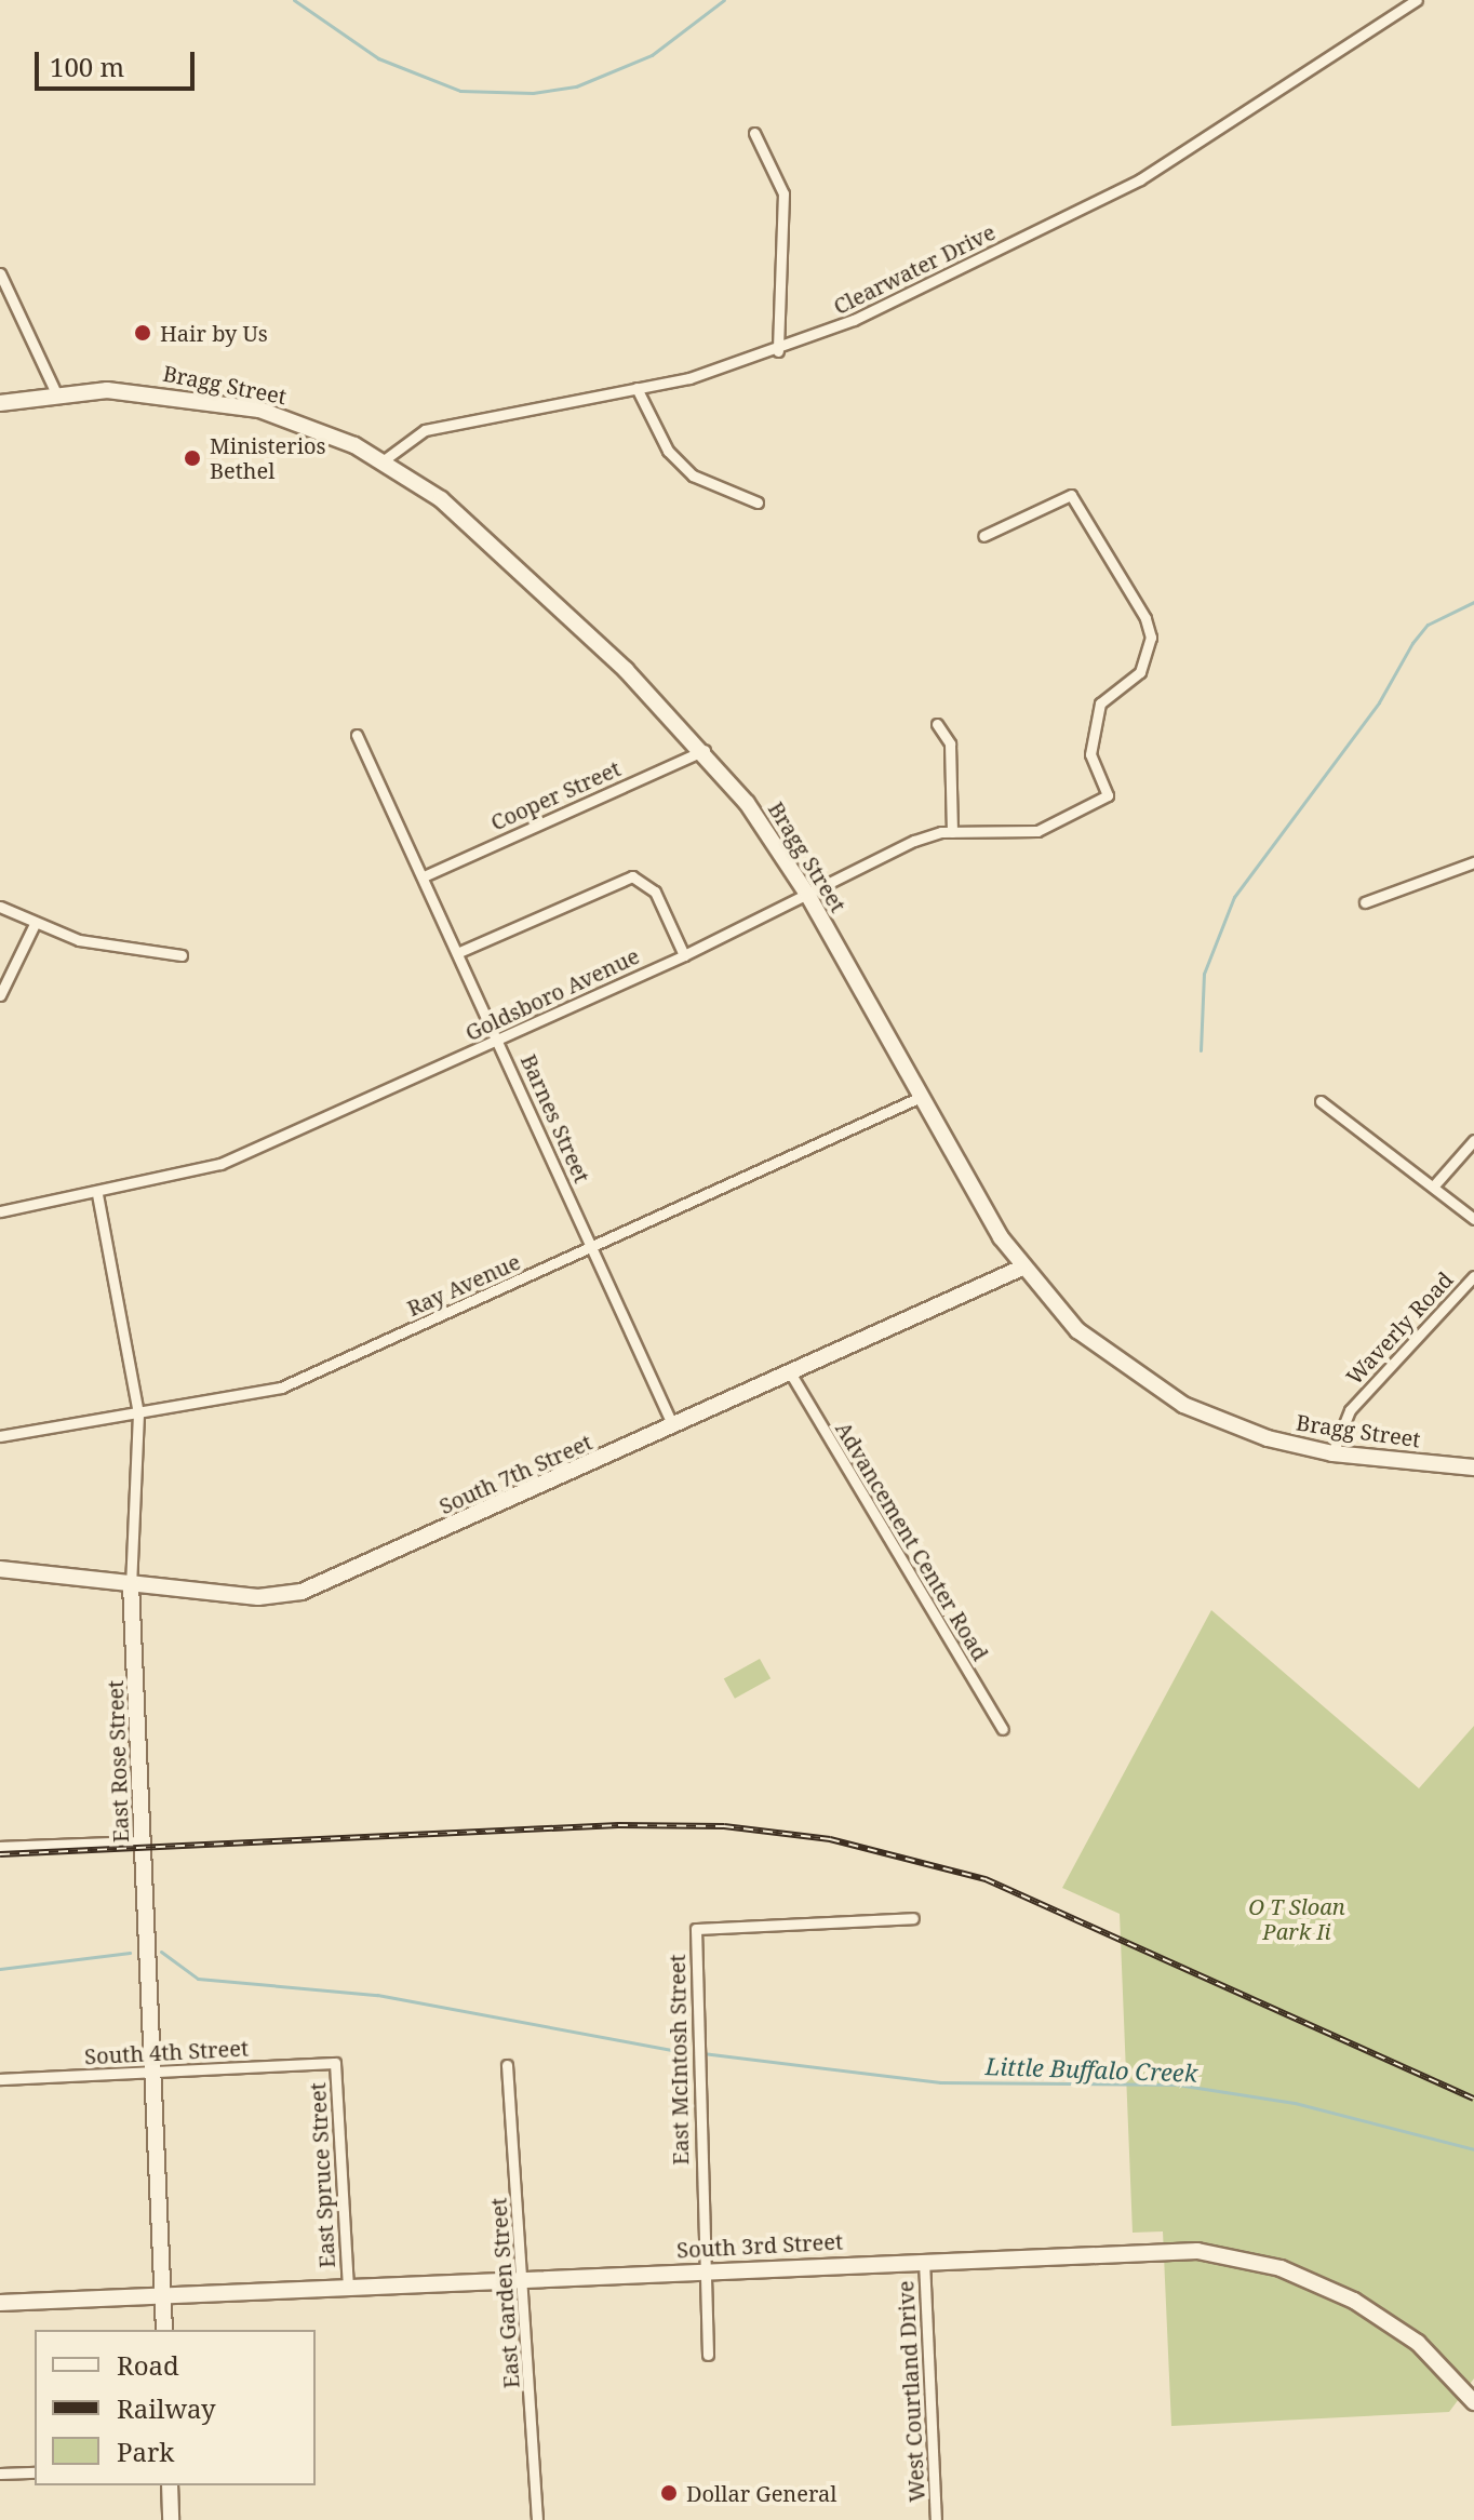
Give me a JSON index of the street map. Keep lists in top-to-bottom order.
{
  "streets": {
    "street": [
      "Clearwater Drive",
      "Bragg Street",
      "Cooper Street",
      "Goldsboro Avenue",
      "Barnes Street",
      "Ray Avenue",
      "Waverly Road",
      "South 7th Street",
      "Advancement Center Road",
      "East Rose Street",
      "South 4th Street",
      "East McIntosh Street",
      "East Spruce Street",
      "South 3rd Street",
      "East Garden Street",
      "West Courtland Drive"
    ]
  },
  "crossings": [
    ["Clearwater Drive", "Bragg Street"],
    ["Bragg Street", "Cooper Street"],
    ["Bragg Street", "Goldsboro Avenue"],
    ["Bragg Street", "Ray Avenue"],
    ["Bragg Street", "Waverly Road"],
    ["Bragg Street", "South 7th Street"],
    ["Cooper Street", "Barnes Street"],
    ["Goldsboro Avenue", "Barnes Street"],
    ["Goldsboro Avenue", "East Rose Street"],
    ["Barnes Street", "Ray Avenue"],
    ["Barnes Street", "South 7th Street"],
    ["Ray Avenue", "East Rose Street"],
    ["South 7th Street", "Advancement Center Road"],
    ["South 7th Street", "East Rose Street"],
    ["East Rose Street", "South 4th Street"],
    ["East Rose Street", "South 3rd Street"],
    ["South 4th Street", "East Spruce Street"],
    ["East McIntosh Street", "South 3rd Street"],
    ["East Spruce Street", "South 3rd Street"],
    ["South 3rd Street", "East Garden Street"],
    ["South 3rd Street", "West Courtland Drive"]
  ],
  "water": ["Little Buffalo Creek"],
  "parks": ["O T Sloan Park Ii"],
  "places": ["Hair by Us", "Ministerios Bethel", "Dollar General"],
  "legend": ["Road", "Railway", "Park"],
  "scale_bar": "100 m"
}
